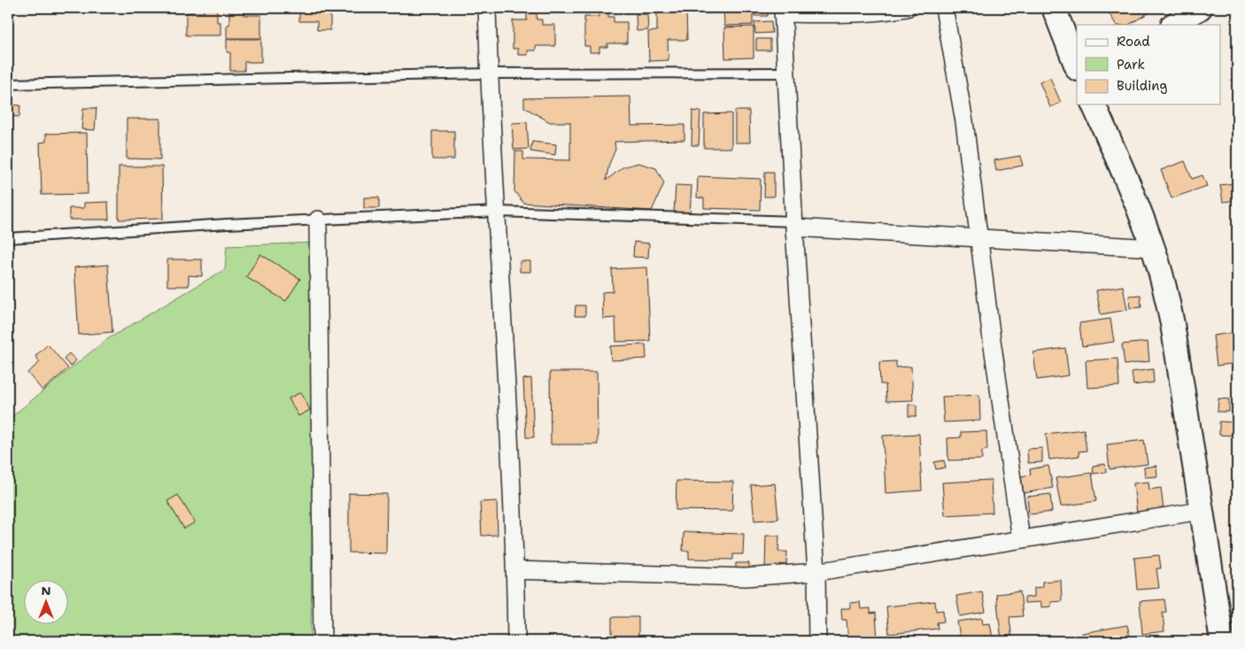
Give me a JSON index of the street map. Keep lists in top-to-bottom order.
{
  "legend": ["Road", "Park", "Building"],
  "north": "top"
}
